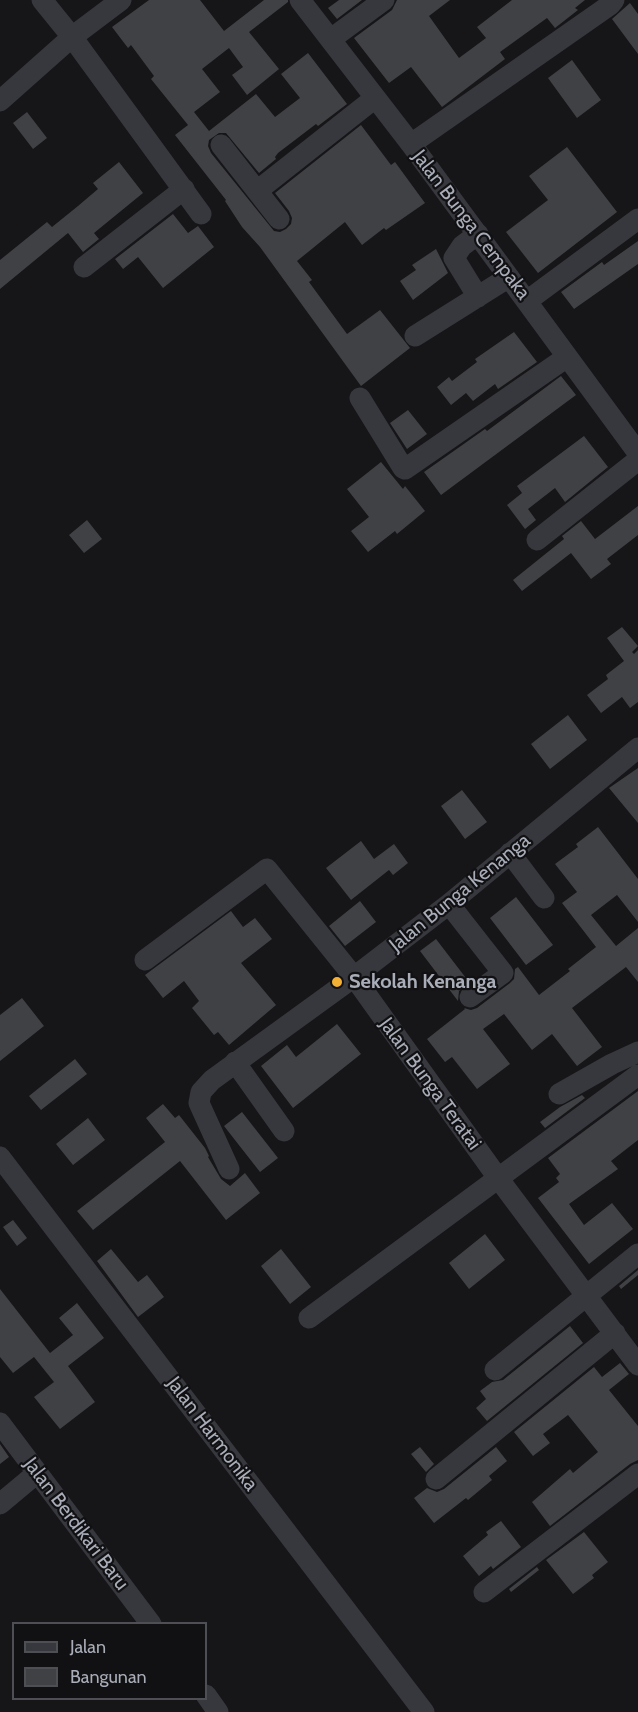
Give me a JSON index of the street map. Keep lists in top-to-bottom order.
{
  "streets": {
    "street": [
      "Jalan Bunga Cempaka",
      "Jalan Bunga Kenanga",
      "Jalan Bunga Teratai",
      "Jalan Harmonika",
      "Jalan Berdikari Baru"
    ]
  },
  "crossings": [
    ["Jalan Bunga Kenanga", "Jalan Bunga Teratai"]
  ],
  "places": ["Sekolah Kenanga"],
  "legend": ["Jalan", "Bangunan"]
}
